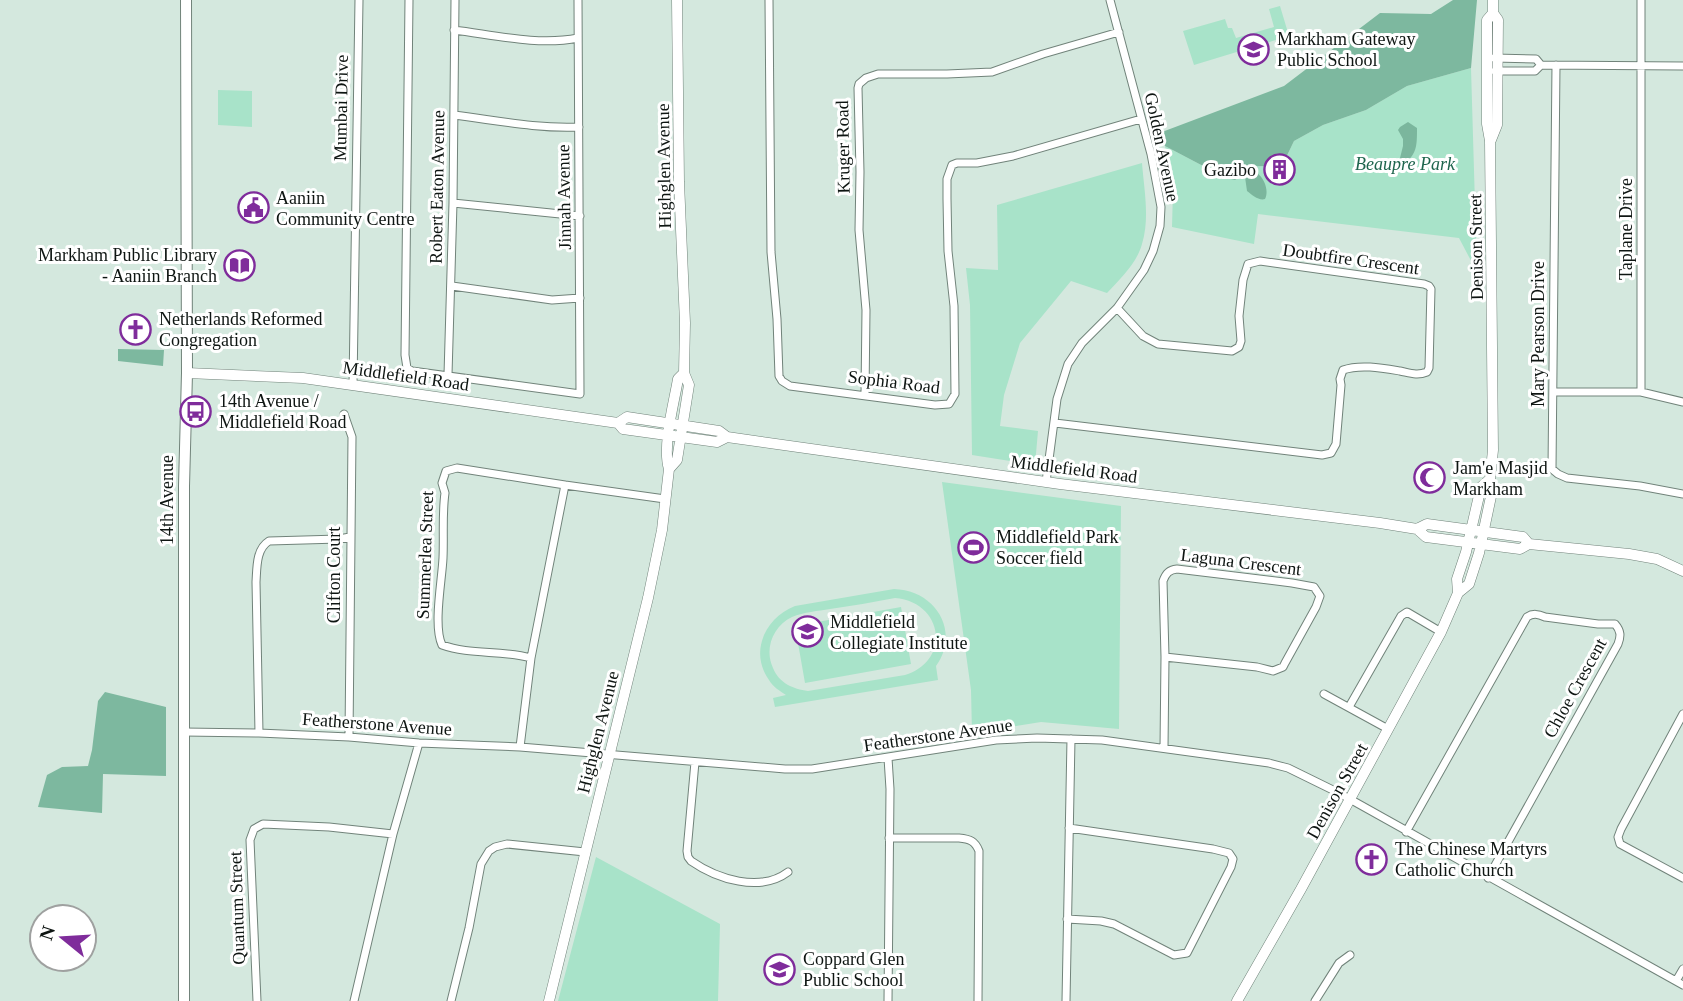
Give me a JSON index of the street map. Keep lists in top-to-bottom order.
{
  "streets": {
    "main road": ["14th Avenue"],
    "street": [
      "Mumbai Drive",
      "Kruger Road",
      "Golden Avenue",
      "Highglen Avenue",
      "Robert Eaton Avenue",
      "Jinnah Avenue",
      "Taplane Drive",
      "Denison Street",
      "Doubtfire Crescent",
      "Mary Pearson Drive",
      "Middlefield Road",
      "Sophia Road",
      "Summerlea Street",
      "Laguna Crescent",
      "Clifton Court",
      "Chloe Crescent",
      "Featherstone Avenue",
      "Quantum Street"
    ]
  },
  "crossings": [
    ["Mumbai Drive", "Middlefield Road"],
    ["Kruger Road", "Golden Avenue"],
    ["Kruger Road", "Sophia Road"],
    ["Golden Avenue", "Doubtfire Crescent"],
    ["Golden Avenue", "Middlefield Road"],
    ["Golden Avenue", "Sophia Road"],
    ["Highglen Avenue", "Middlefield Road"],
    ["Highglen Avenue", "Summerlea Street"],
    ["Highglen Avenue", "Featherstone Avenue"],
    ["Robert Eaton Avenue", "Jinnah Avenue"],
    ["Denison Street", "Middlefield Road"],
    ["Denison Street", "Featherstone Avenue"],
    ["Middlefield Road", "14th Avenue"],
    ["14th Avenue", "Featherstone Avenue"],
    ["Laguna Crescent", "Featherstone Avenue"],
    ["Clifton Court", "Featherstone Avenue"],
    ["Chloe Crescent", "Featherstone Avenue"]
  ],
  "parks": ["Beaupre Park"],
  "places": {
    "school or university": ["Markham Gateway Public School", "Middlefield Collegiate Institute", "Coppard Glen Public School"],
    "building": ["Gazibo"],
    "public building": ["Aaniin Community Centre"],
    "library": ["Markham Public Library - Aaniin Branch"],
    "church": ["Netherlands Reformed Congregation", "The Chinese Martyrs Catholic Church"],
    "bus stop": ["14th Avenue / Middlefield Road"],
    "mosque": ["Jam'e Masjid Markham"],
    "sports": ["Middlefield Park Soccer field"]
  },
  "north": "left"
}
